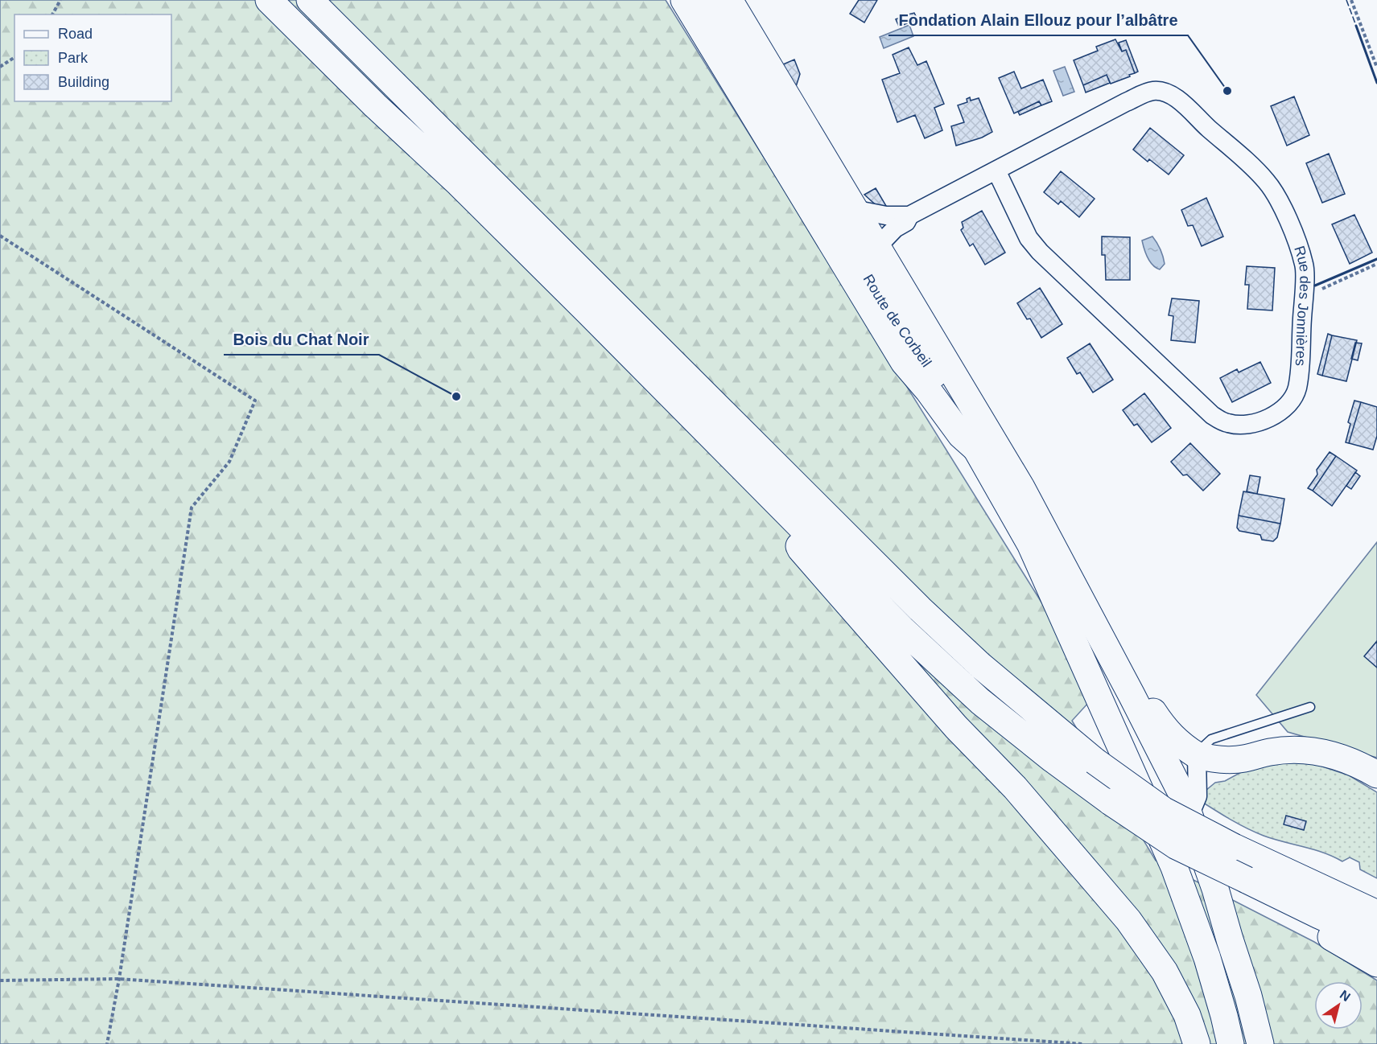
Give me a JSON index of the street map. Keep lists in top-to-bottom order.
{
  "streets": {
    "main road": ["Route de Corbeil"],
    "street": ["Rue des Jonnières"]
  },
  "crossings": [
    ["Rue des Jonnières", "Route de Corbeil"]
  ],
  "places": ["Fondation Alain Ellouz pour l’albâtre", "Bois du Chat Noir"],
  "legend": ["Road", "Park", "Building"],
  "north": "top right"
}
